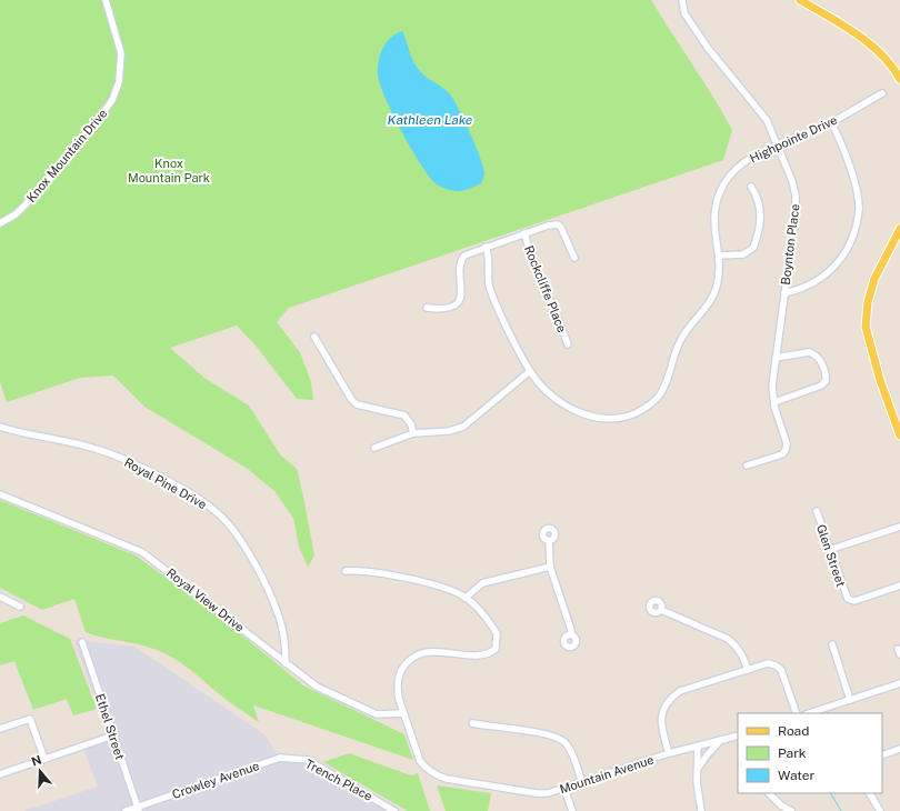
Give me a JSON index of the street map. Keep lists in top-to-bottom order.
{
  "streets": {
    "street": [
      "Highpointe Drive",
      "Knox Mountain Drive",
      "Boynton Place",
      "Rockcliffe Place",
      "Royal Pine Drive",
      "Glen Street",
      "Royal View Drive",
      "Ethel Street",
      "Mountain Avenue",
      "Crowley Avenue",
      "Trench Place"
    ]
  },
  "crossings": [
    ["Highpointe Drive", "Boynton Place"],
    ["Royal Pine Drive", "Royal View Drive"],
    ["Royal View Drive", "Mountain Avenue"],
    ["Ethel Street", "Crowley Avenue"],
    ["Crowley Avenue", "Trench Place"]
  ],
  "water": ["Kathleen Lake"],
  "parks": ["Knox Mountain Park"],
  "legend": ["Road", "Park", "Water"],
  "north": "top"
}
